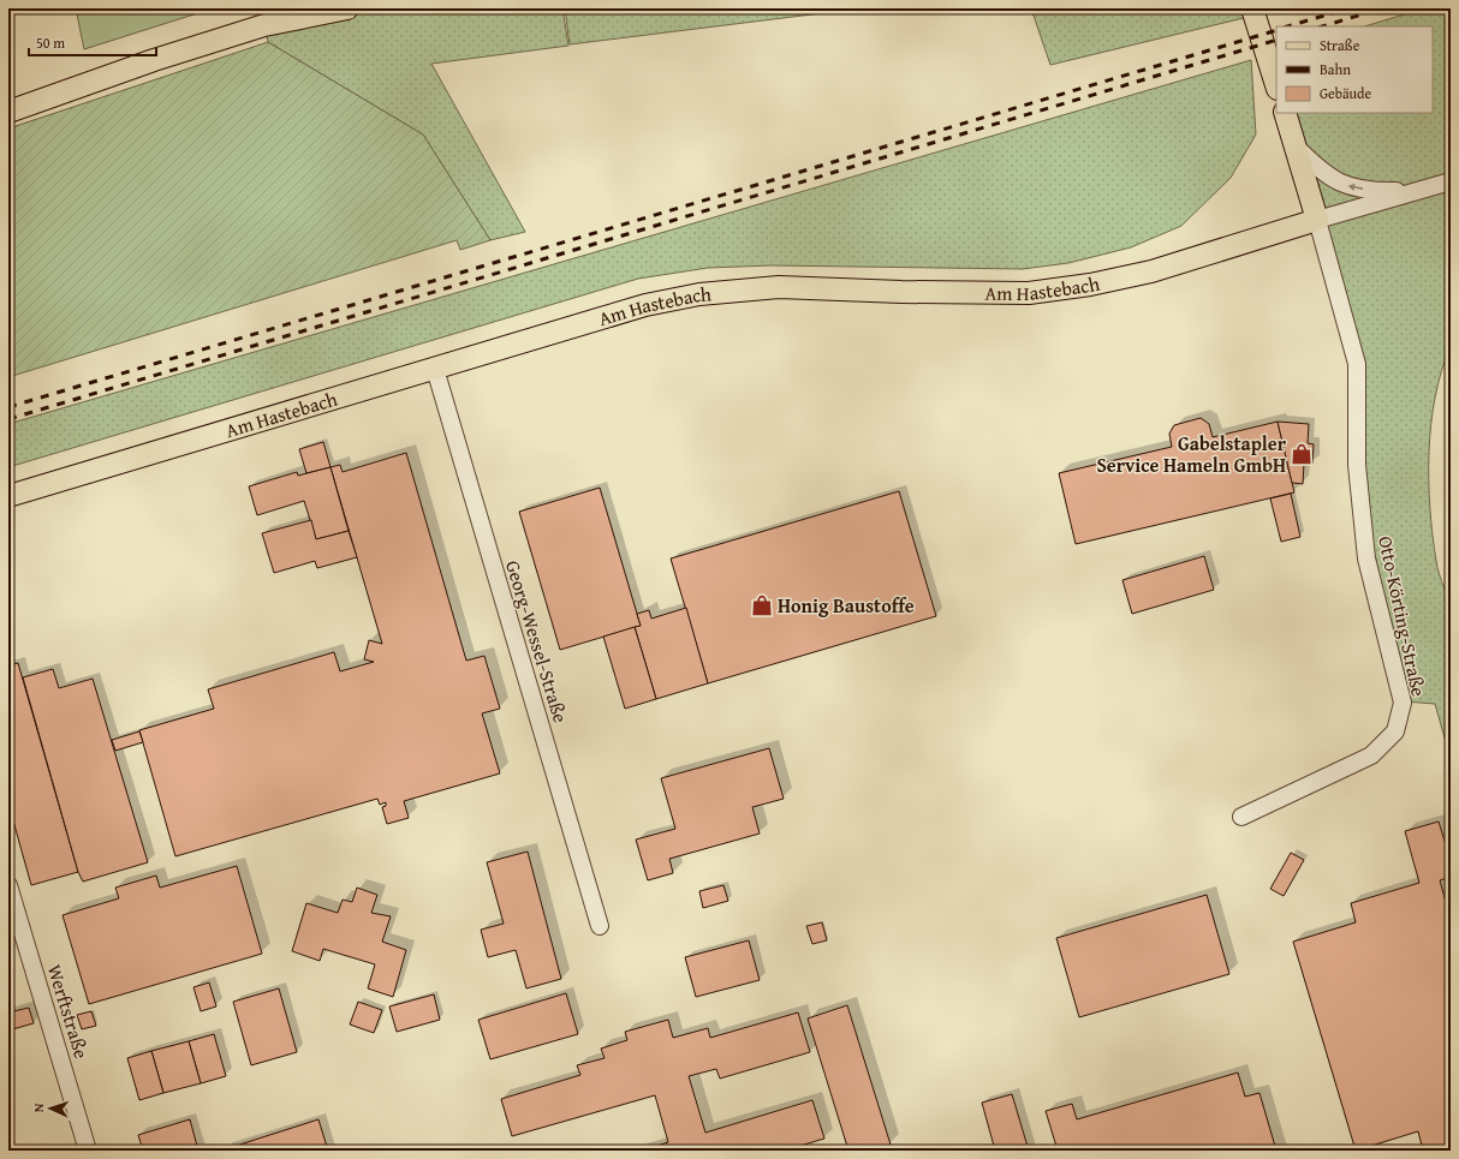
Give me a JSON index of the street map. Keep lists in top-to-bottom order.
{
  "streets": {
    "main road": ["Am Hastebach"],
    "street": ["Otto-Körting-Straße", "Georg-Wessel-Straße", "Werftstraße"]
  },
  "crossings": [
    ["Am Hastebach", "Otto-Körting-Straße"],
    ["Am Hastebach", "Georg-Wessel-Straße"]
  ],
  "places": {
    "shop": ["Gabelstapler Service Hameln GmbH", "Honig Baustoffe"]
  },
  "legend": ["Straße", "Bahn", "Gebäude"],
  "scale_bar": "50 m",
  "north": "left"
}
